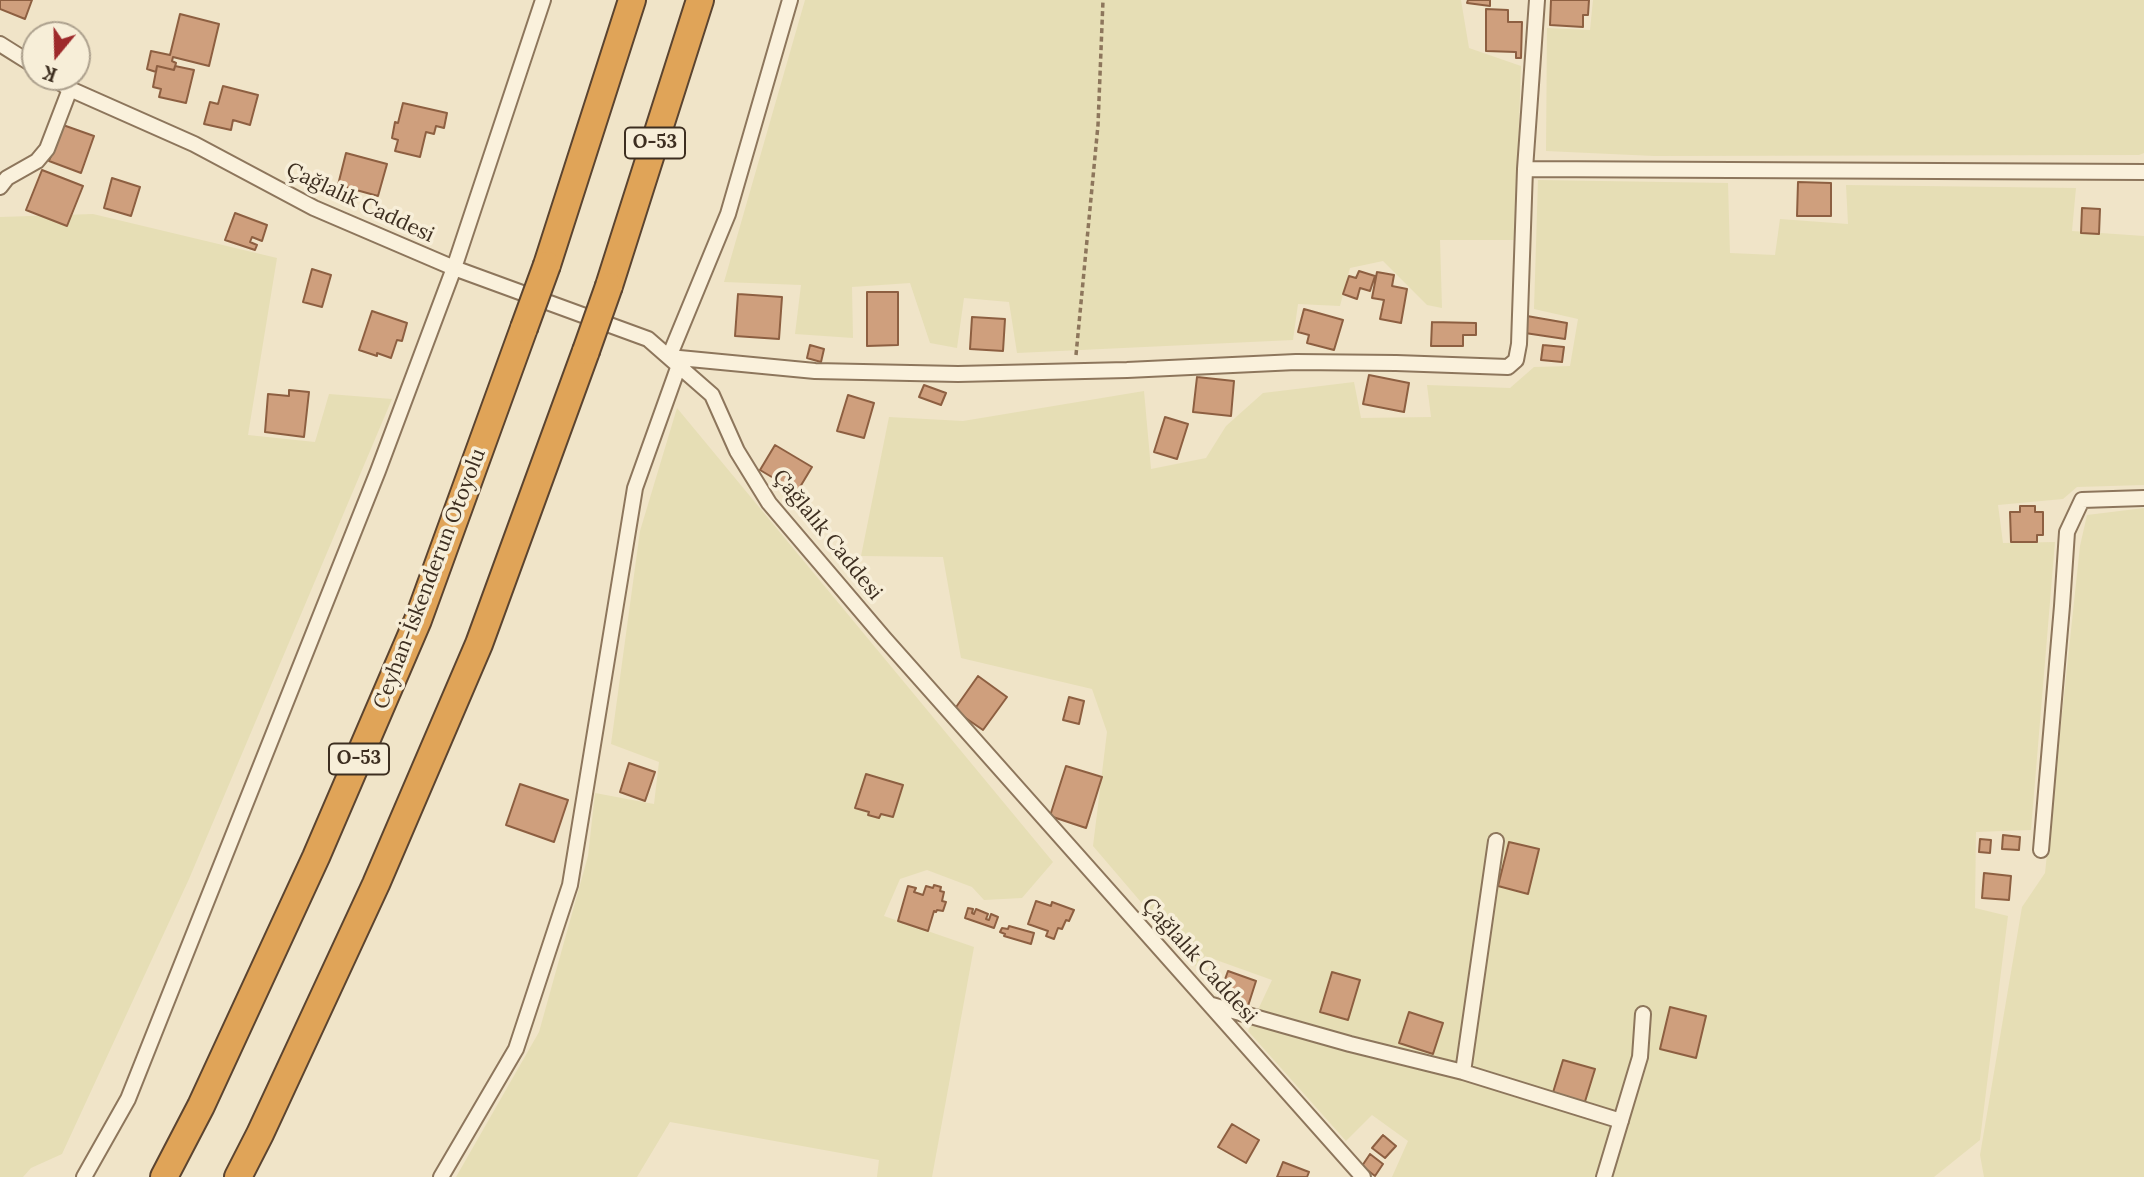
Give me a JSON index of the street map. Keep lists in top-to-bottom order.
{
  "streets": {
    "highway": ["O-53", "Ceyhan-İskenderun Otoyolu"],
    "street": ["Çağlalık Caddesi"]
  },
  "north": "bottom"
}
